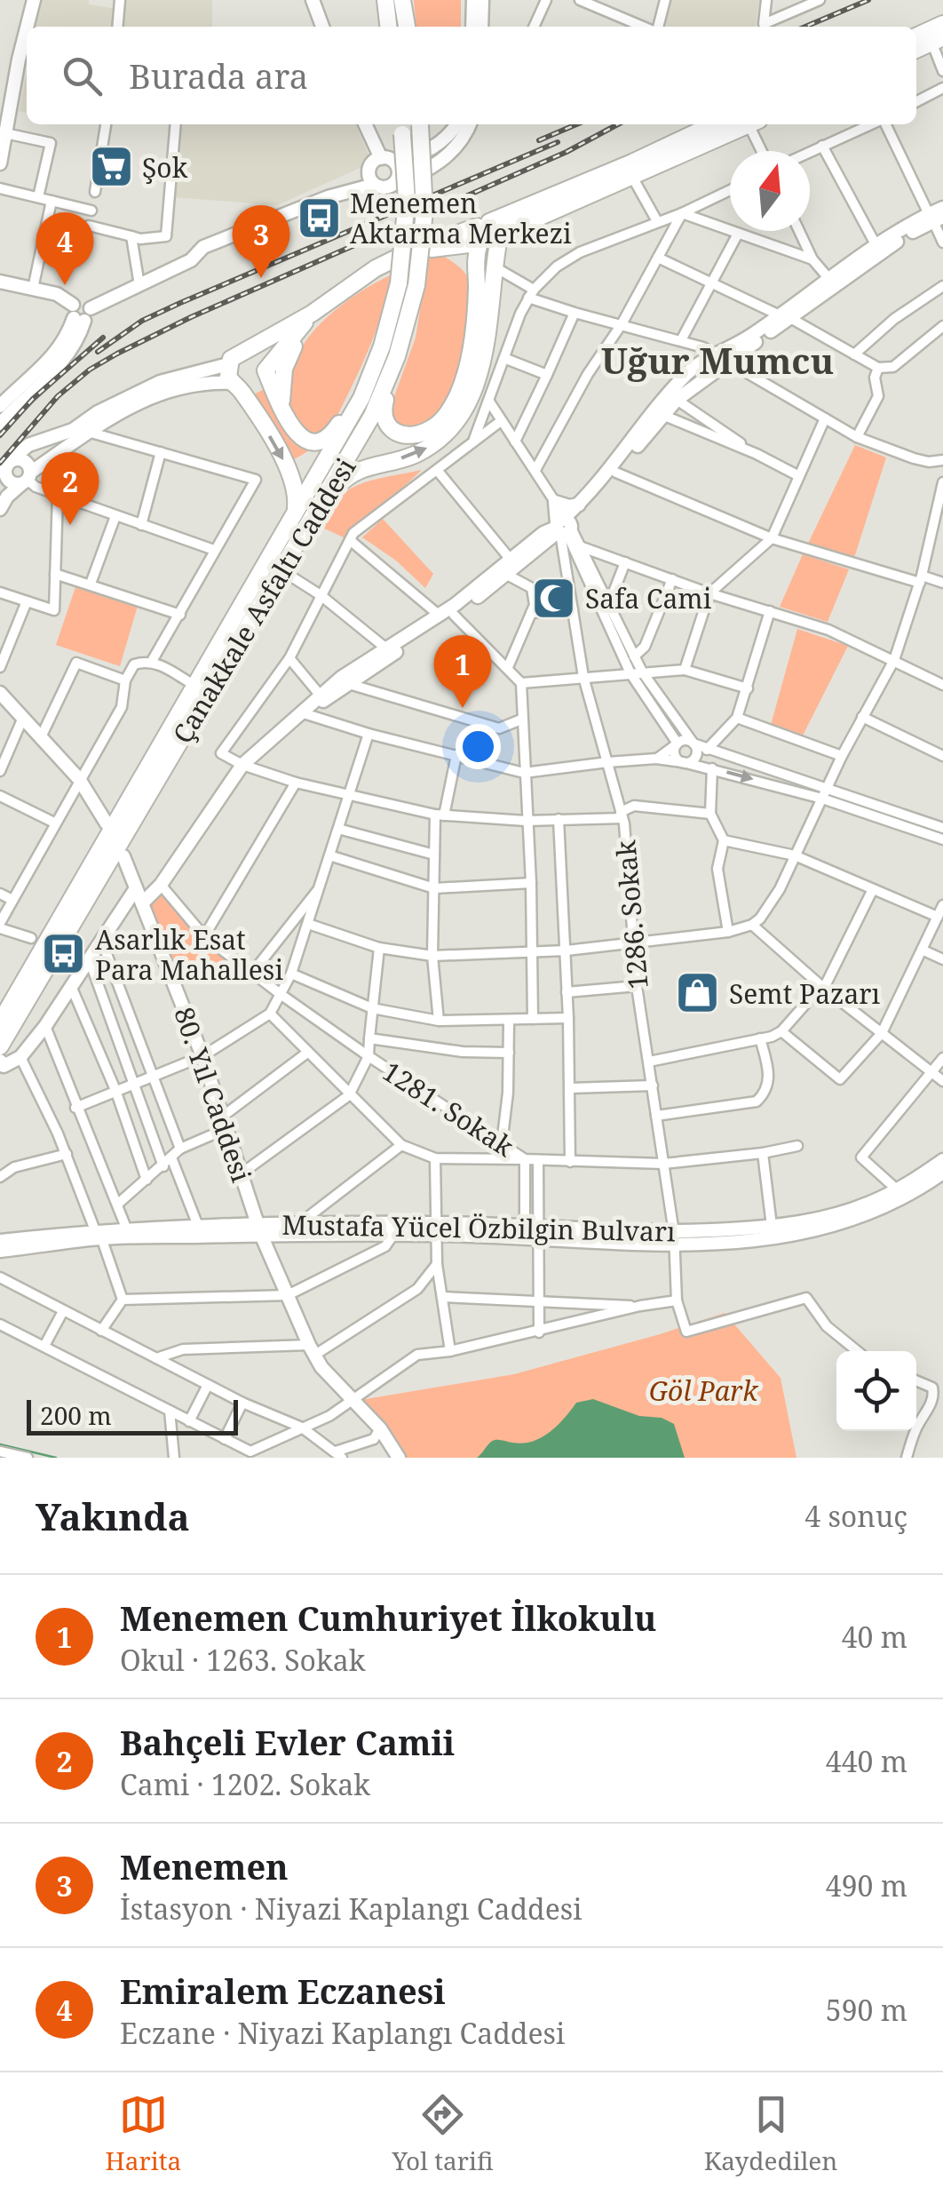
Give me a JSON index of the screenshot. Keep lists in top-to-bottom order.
{
  "streets": {
    "highway": ["Çanakkale Asfaltı Caddesi"],
    "street": [
      "1286. Sokak",
      "80. Yıl Caddesi",
      "1281. Sokak",
      "Mustafa Yücel Özbilgin Bulvarı"
    ]
  },
  "crossings": [
    ["1286. Sokak", "1281. Sokak"],
    ["1286. Sokak", "Mustafa Yücel Özbilgin Bulvarı"],
    ["80. Yıl Caddesi", "Mustafa Yücel Özbilgin Bulvarı"]
  ],
  "districts": ["Uğur Mumcu"],
  "parks": ["Göl Park"],
  "places": {
    "supermarket": ["Şok"],
    "bus stop": ["Menemen Aktarma Merkezi", "Asarlık Esat Para Mahallesi"],
    "mosque": ["Safa Cami"],
    "shop": ["Semt Pazarı"]
  },
  "scale_bar": "200 m",
  "north": "top",
  "page": {
    "search": "Burada ara",
    "pins": [
      "3",
      "4",
      "2",
      "1"
    ],
    "scale": "200 m",
    "heading": ["Yakında", "4 sonuç"],
    "list": [
      {
        "mark": "1",
        "name": "Menemen Cumhuriyet İlkokulu",
        "note": "Okul · 1263. Sokak",
        "value": "40 m"
      },
      {
        "mark": "2",
        "name": "Bahçeli Evler Camii",
        "note": "Cami · 1202. Sokak",
        "value": "440 m"
      },
      {
        "mark": "3",
        "name": "Menemen",
        "note": "İstasyon · Niyazi Kaplangı Caddesi",
        "value": "490 m"
      },
      {
        "mark": "4",
        "name": "Emiralem Eczanesi",
        "note": "Eczane · Niyazi Kaplangı Caddesi",
        "value": "590 m"
      }
    ],
    "nav": ["Harita", "Yol tarifi", "Kaydedilen"]
  }
}
